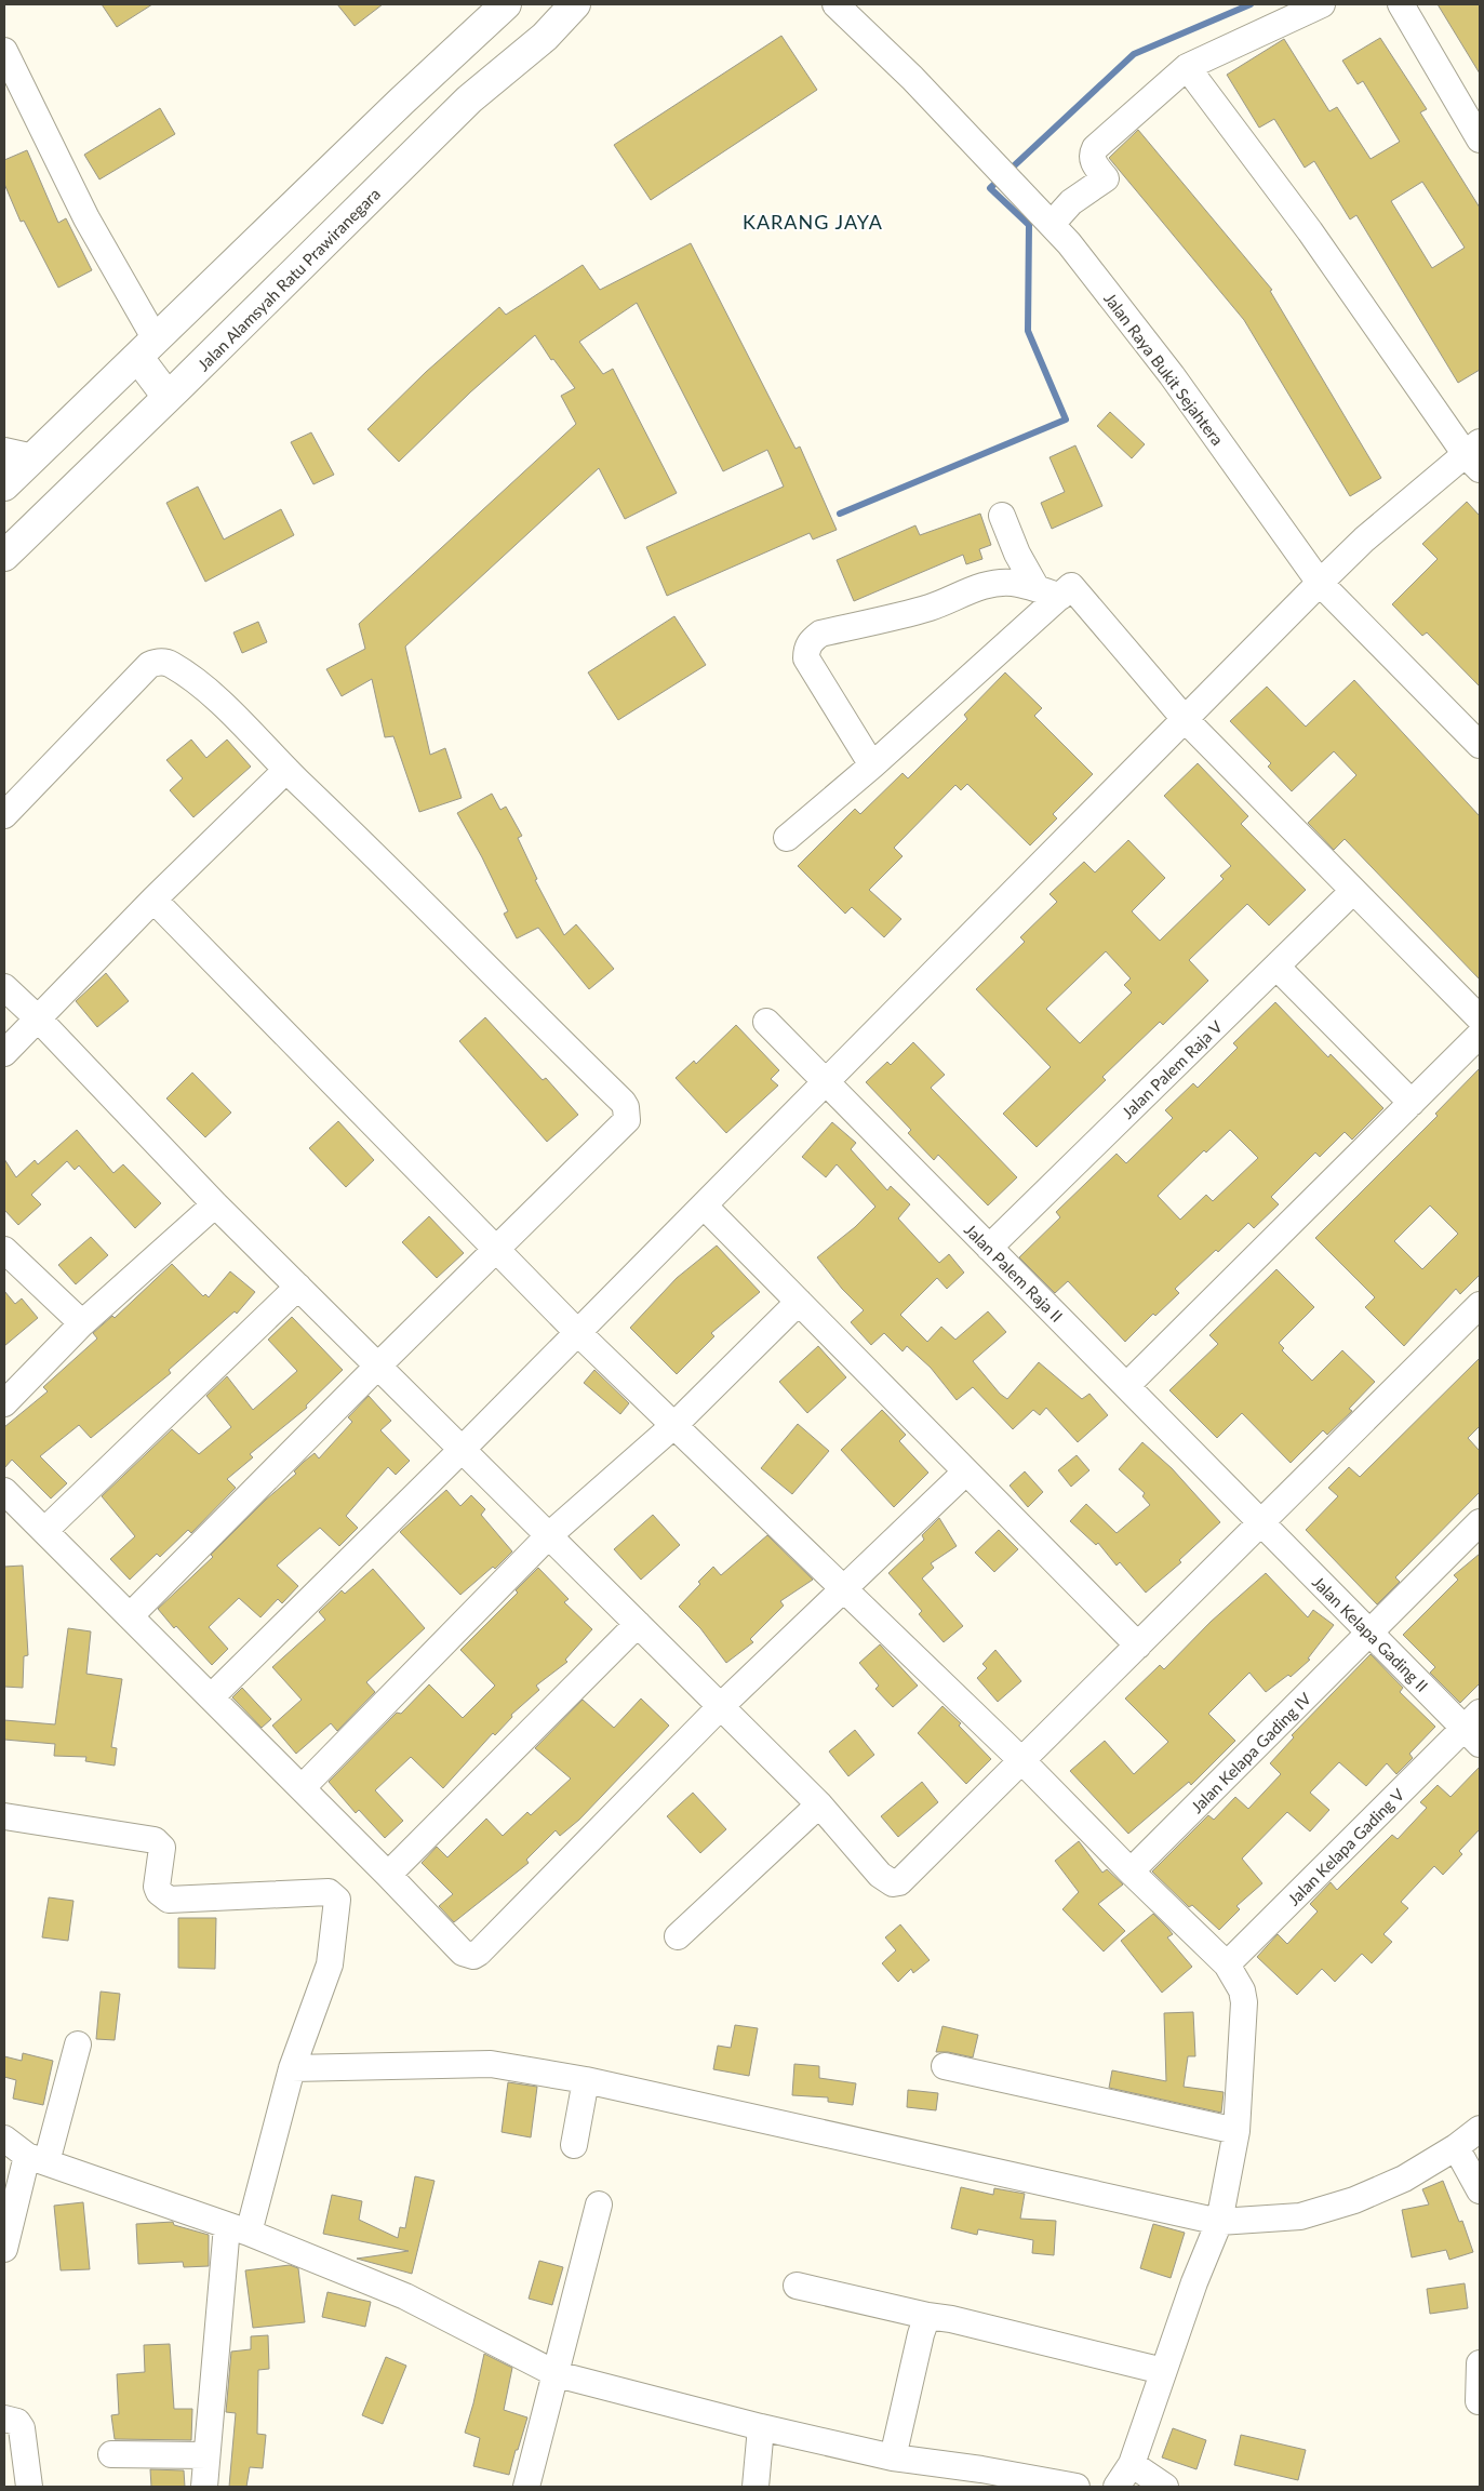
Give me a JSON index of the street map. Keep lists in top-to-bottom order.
{
  "streets": {
    "highway": ["Jalan Alamsyah Ratu Prawiranegara"],
    "street": [
      "Jalan Raya Bukit Sejahtera",
      "Jalan Palem Raja V",
      "Jalan Palem Raja II",
      "Jalan Kelapa Gading II",
      "Jalan Kelapa Gading IV",
      "Jalan Kelapa Gading V"
    ]
  },
  "crossings": [
    ["Jalan Palem Raja V", "Jalan Palem Raja II"],
    ["Jalan Palem Raja II", "Jalan Kelapa Gading II"],
    ["Jalan Kelapa Gading II", "Jalan Kelapa Gading IV"],
    ["Jalan Kelapa Gading II", "Jalan Kelapa Gading V"]
  ],
  "districts": ["KARANG JAYA"]
}
